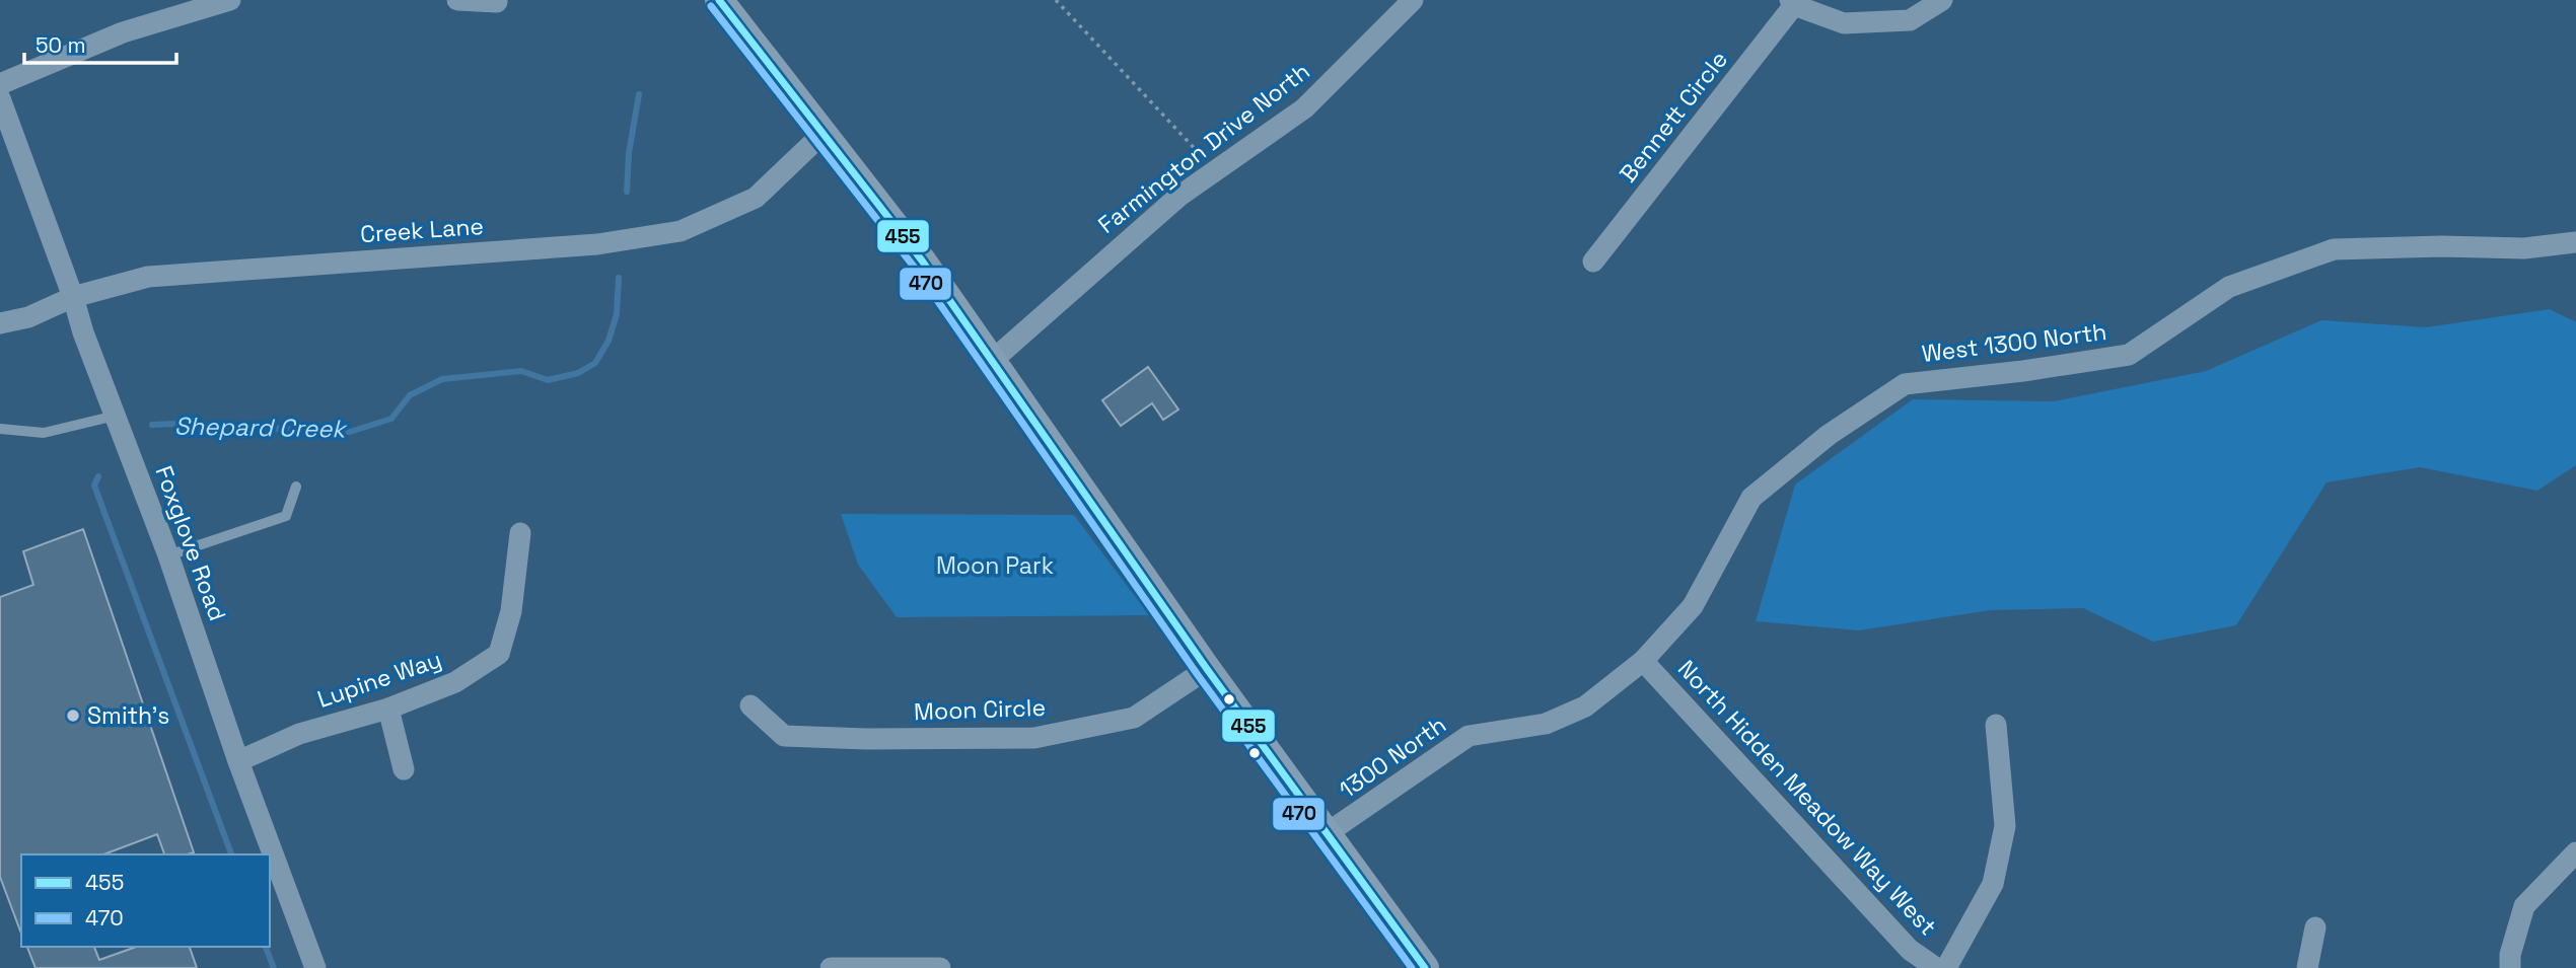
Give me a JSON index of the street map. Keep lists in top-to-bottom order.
{
  "streets": {
    "street": [
      "Bennett Circle",
      "Farmington Drive North",
      "Creek Lane",
      "West 1300 North",
      "Foxglove Road",
      "Lupine Way",
      "Moon Circle",
      "1300 North",
      "North Hidden Meadow Way West"
    ]
  },
  "crossings": [
    ["Creek Lane", "Foxglove Road"],
    ["West 1300 North", "1300 North"],
    ["West 1300 North", "North Hidden Meadow Way West"],
    ["Foxglove Road", "Lupine Way"],
    ["1300 North", "North Hidden Meadow Way West"]
  ],
  "water": ["Shepard Creek"],
  "parks": ["Moon Park"],
  "places": ["Smith's"],
  "lines": ["transit line 455", "transit line 470"],
  "legend": ["455", "470"],
  "scale_bar": "50 m"
}
